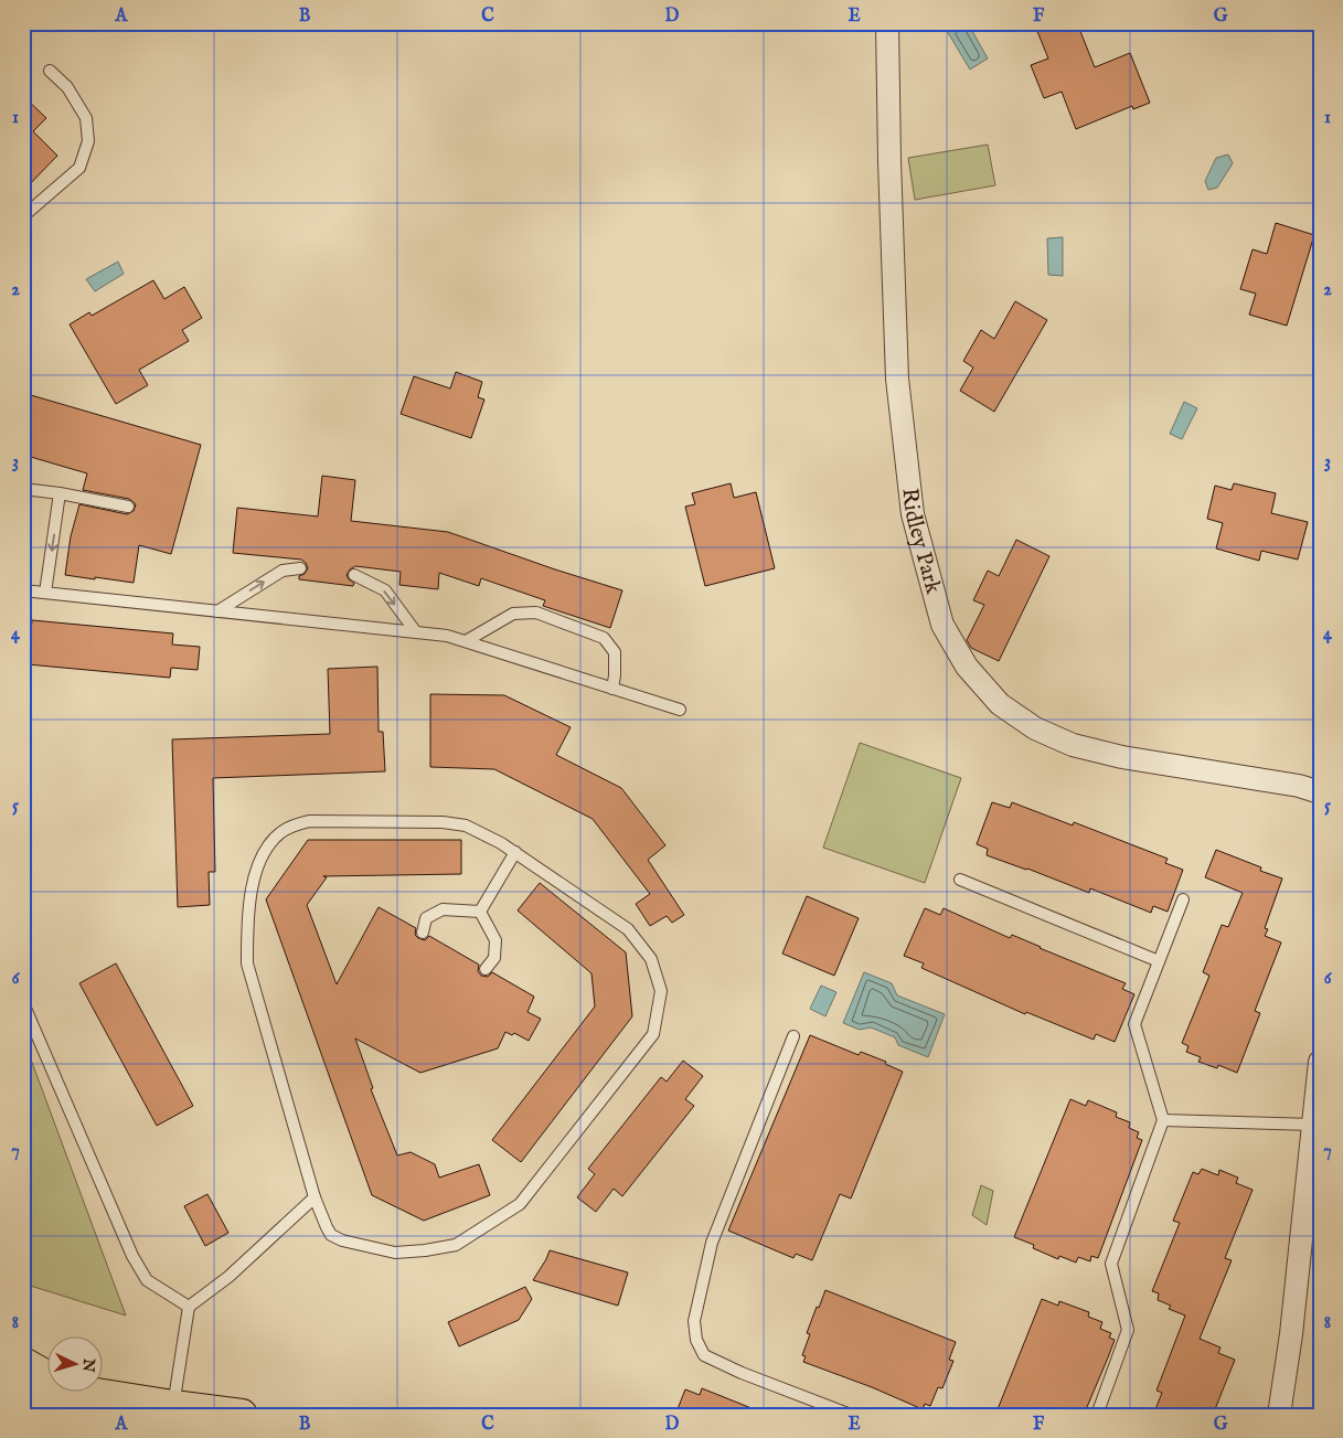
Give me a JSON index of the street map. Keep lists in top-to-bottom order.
{
  "streets": {
    "street": ["Ridley Park"]
  },
  "north": "right",
  "grid": {
    "columns": [
      "A",
      "B",
      "C",
      "D",
      "E",
      "F",
      "G"
    ],
    "rows": [
      "1",
      "2",
      "3",
      "4",
      "5",
      "6",
      "7",
      "8"
    ]
  }
}
